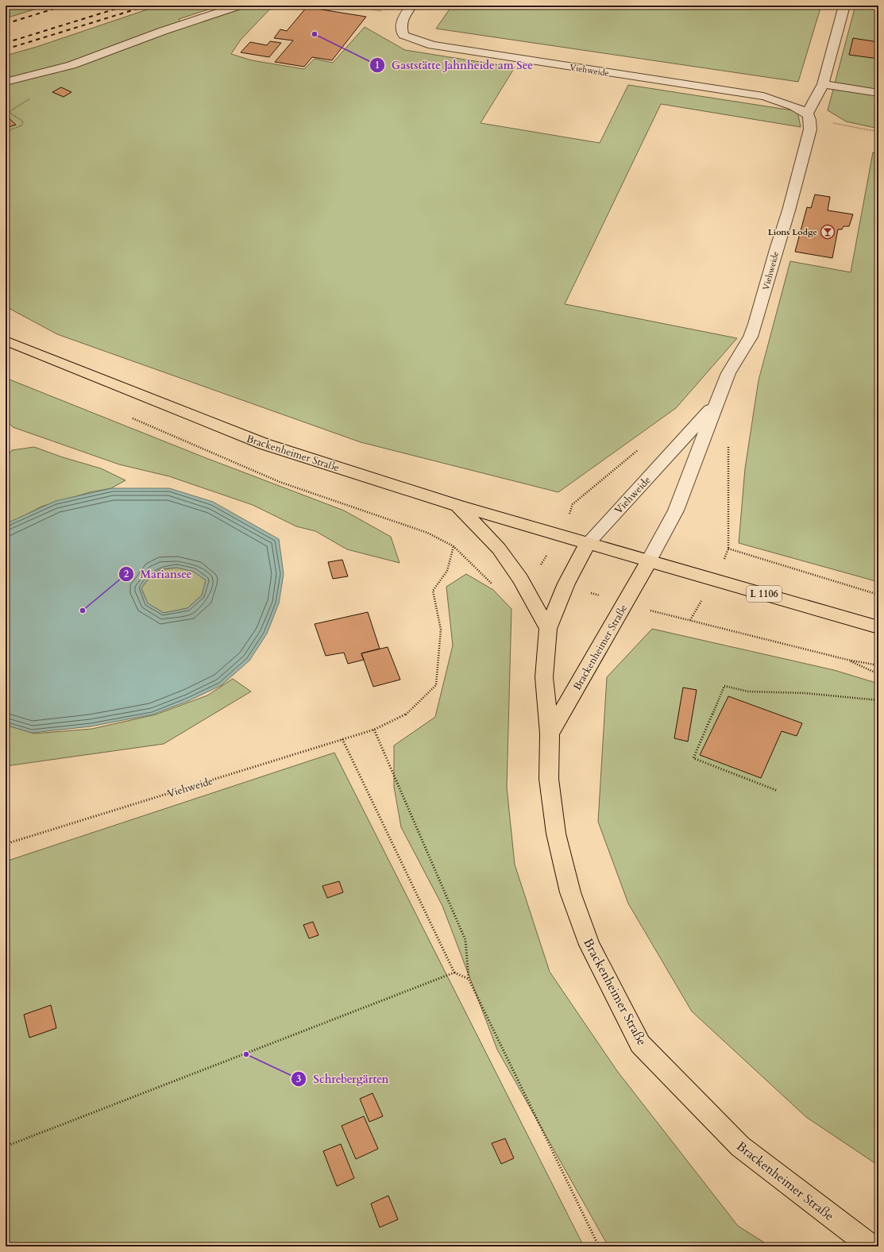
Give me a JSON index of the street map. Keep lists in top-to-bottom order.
{
  "streets": {
    "main road": ["Brackenheimer Straße", "L 1106"],
    "street": ["Viehweide"]
  },
  "crossings": [
    ["Viehweide", "Brackenheimer Straße"]
  ],
  "places": {
    "other": ["Gaststätte Jahnheide am See", "Mariansee", "Schrebergärten"],
    "bar": ["Lions Lodge"]
  }
}
